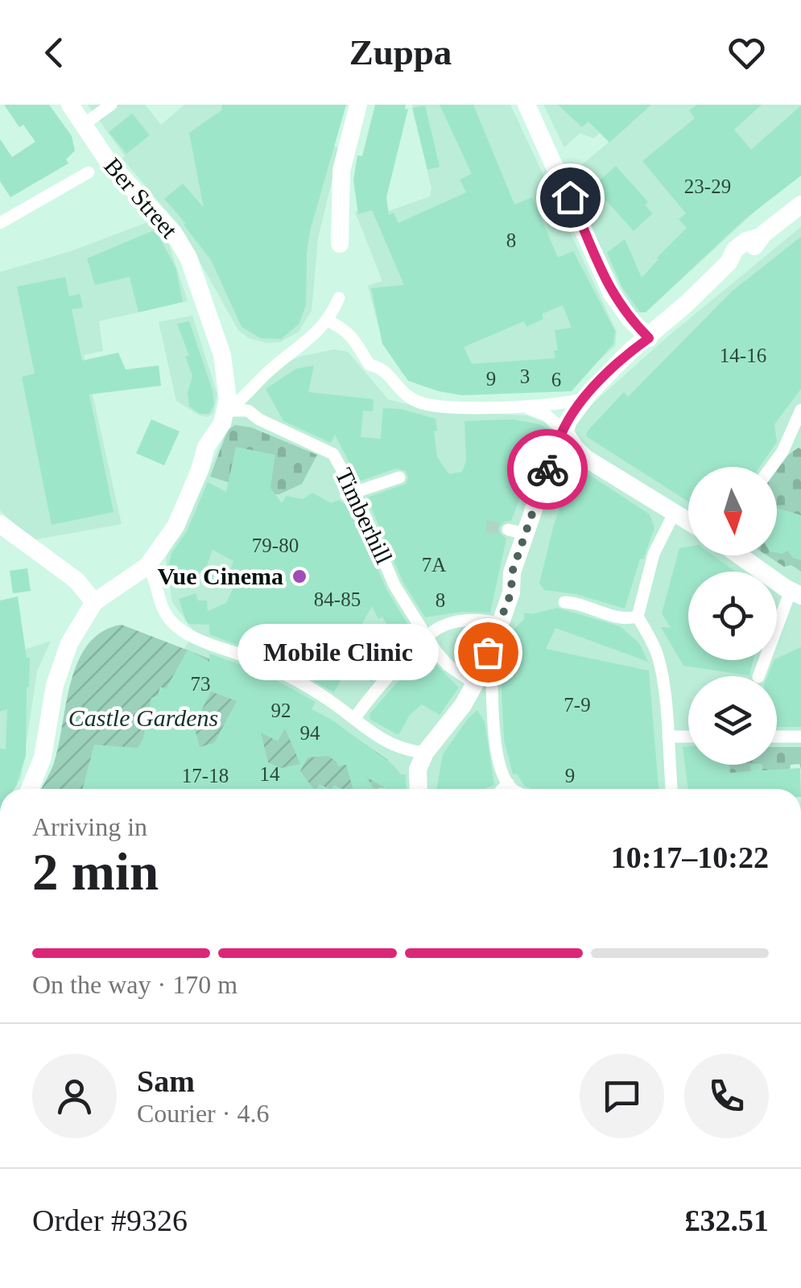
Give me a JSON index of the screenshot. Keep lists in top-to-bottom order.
{
  "streets": {
    "street": ["Ber Street", "Timberhill"]
  },
  "crossings": [
    ["Ber Street", "Timberhill"]
  ],
  "parks": ["Castle Gardens"],
  "places": ["Vue Cinema", "Mobile Clinic"],
  "house_numbers": [
    "23-29",
    "8",
    "14-16",
    "3",
    "9",
    "6",
    "79-80",
    "7A",
    "84-85",
    "8",
    "73",
    "7-9",
    "92",
    "94",
    "14",
    "17-18",
    "9"
  ],
  "north": "bottom",
  "page": {
    "header": "Zuppa",
    "bubble": "Mobile Clinic",
    "heading": ["2 min", "Arriving in", "10:17–10:22"],
    "panel": [
      "Sam",
      "Courier · 4.6",
      "Order #9326",
      "£32.51"
    ],
    "bar": "On the way · 170 m"
  }
}
